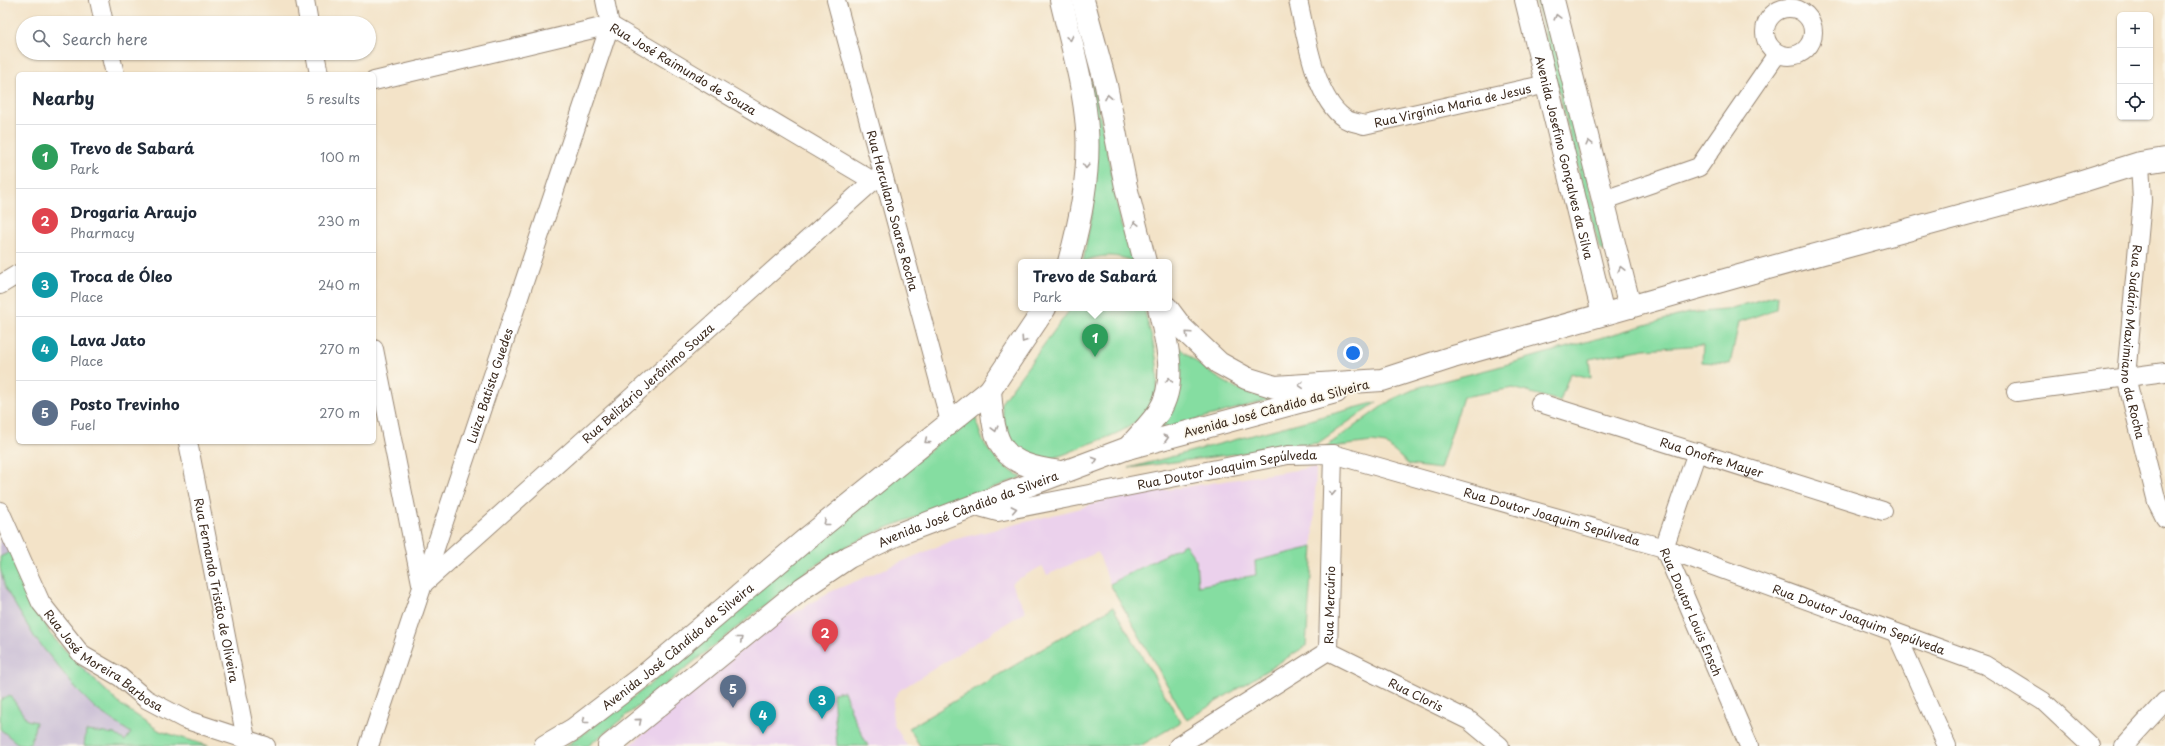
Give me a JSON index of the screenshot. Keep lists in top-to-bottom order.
{
  "streets": {
    "main road": ["Avenida Josefino Gonçalves da Silva", "Avenida José Cândido da Silveira"],
    "street": [
      "Rua José Raimundo de Souza",
      "Rua Virgínia Maria de Jesus",
      "Rua Herculano Soares Rocha",
      "Rua Sudário Maximiano da Rocha",
      "Rua Belizário Jerônimo Souza",
      "Luiza Batista Guedes",
      "Rua Onofre Mayer",
      "Rua Doutor Joaquim Sepúlveda",
      "Rua Fernando Tristão de Oliveira",
      "Rua Mercúrio",
      "Rua Doutor Louis Ensch",
      "Rua José Moreira Barbosa",
      "Rua Cloris"
    ]
  },
  "crossings": [
    ["Rua José Raimundo de Souza", "Rua Herculano Soares Rocha"],
    ["Rua José Raimundo de Souza", "Rua Belizário Jerônimo Souza"],
    ["Rua José Raimundo de Souza", "Luiza Batista Guedes"],
    ["Rua Virgínia Maria de Jesus", "Avenida Josefino Gonçalves da Silva"],
    ["Rua Herculano Soares Rocha", "Rua Belizário Jerônimo Souza"],
    ["Rua Herculano Soares Rocha", "Avenida José Cândido da Silveira"],
    ["Rua Belizário Jerônimo Souza", "Luiza Batista Guedes"],
    ["Avenida José Cândido da Silveira", "Rua Doutor Joaquim Sepúlveda"],
    ["Rua Onofre Mayer", "Rua Doutor Louis Ensch"],
    ["Rua Doutor Joaquim Sepúlveda", "Rua Mercúrio"],
    ["Rua Doutor Joaquim Sepúlveda", "Rua Doutor Louis Ensch"],
    ["Rua Fernando Tristão de Oliveira", "Rua José Moreira Barbosa"],
    ["Rua Mercúrio", "Rua Cloris"]
  ],
  "one_way": ["Rua Mercúrio"],
  "page": {
    "map_buttons": ["+", "−"],
    "search": "Search here",
    "heading": ["Nearby", "5 results"],
    "list": [
      {
        "mark": "1",
        "name": "Trevo de Sabará",
        "note": "Park",
        "value": "100 m"
      },
      {
        "mark": "2",
        "name": "Drogaria Araujo",
        "note": "Pharmacy",
        "value": "230 m"
      },
      {
        "mark": "3",
        "name": "Troca de Óleo",
        "note": "Place",
        "value": "240 m"
      },
      {
        "mark": "4",
        "name": "Lava Jato",
        "note": "Place",
        "value": "270 m"
      },
      {
        "mark": "5",
        "name": "Posto Trevinho",
        "note": "Fuel",
        "value": "270 m"
      }
    ],
    "popup": ["Trevo de Sabará", "Park"],
    "pins": [
      "1",
      "2",
      "5",
      "3",
      "4"
    ]
  }
}
